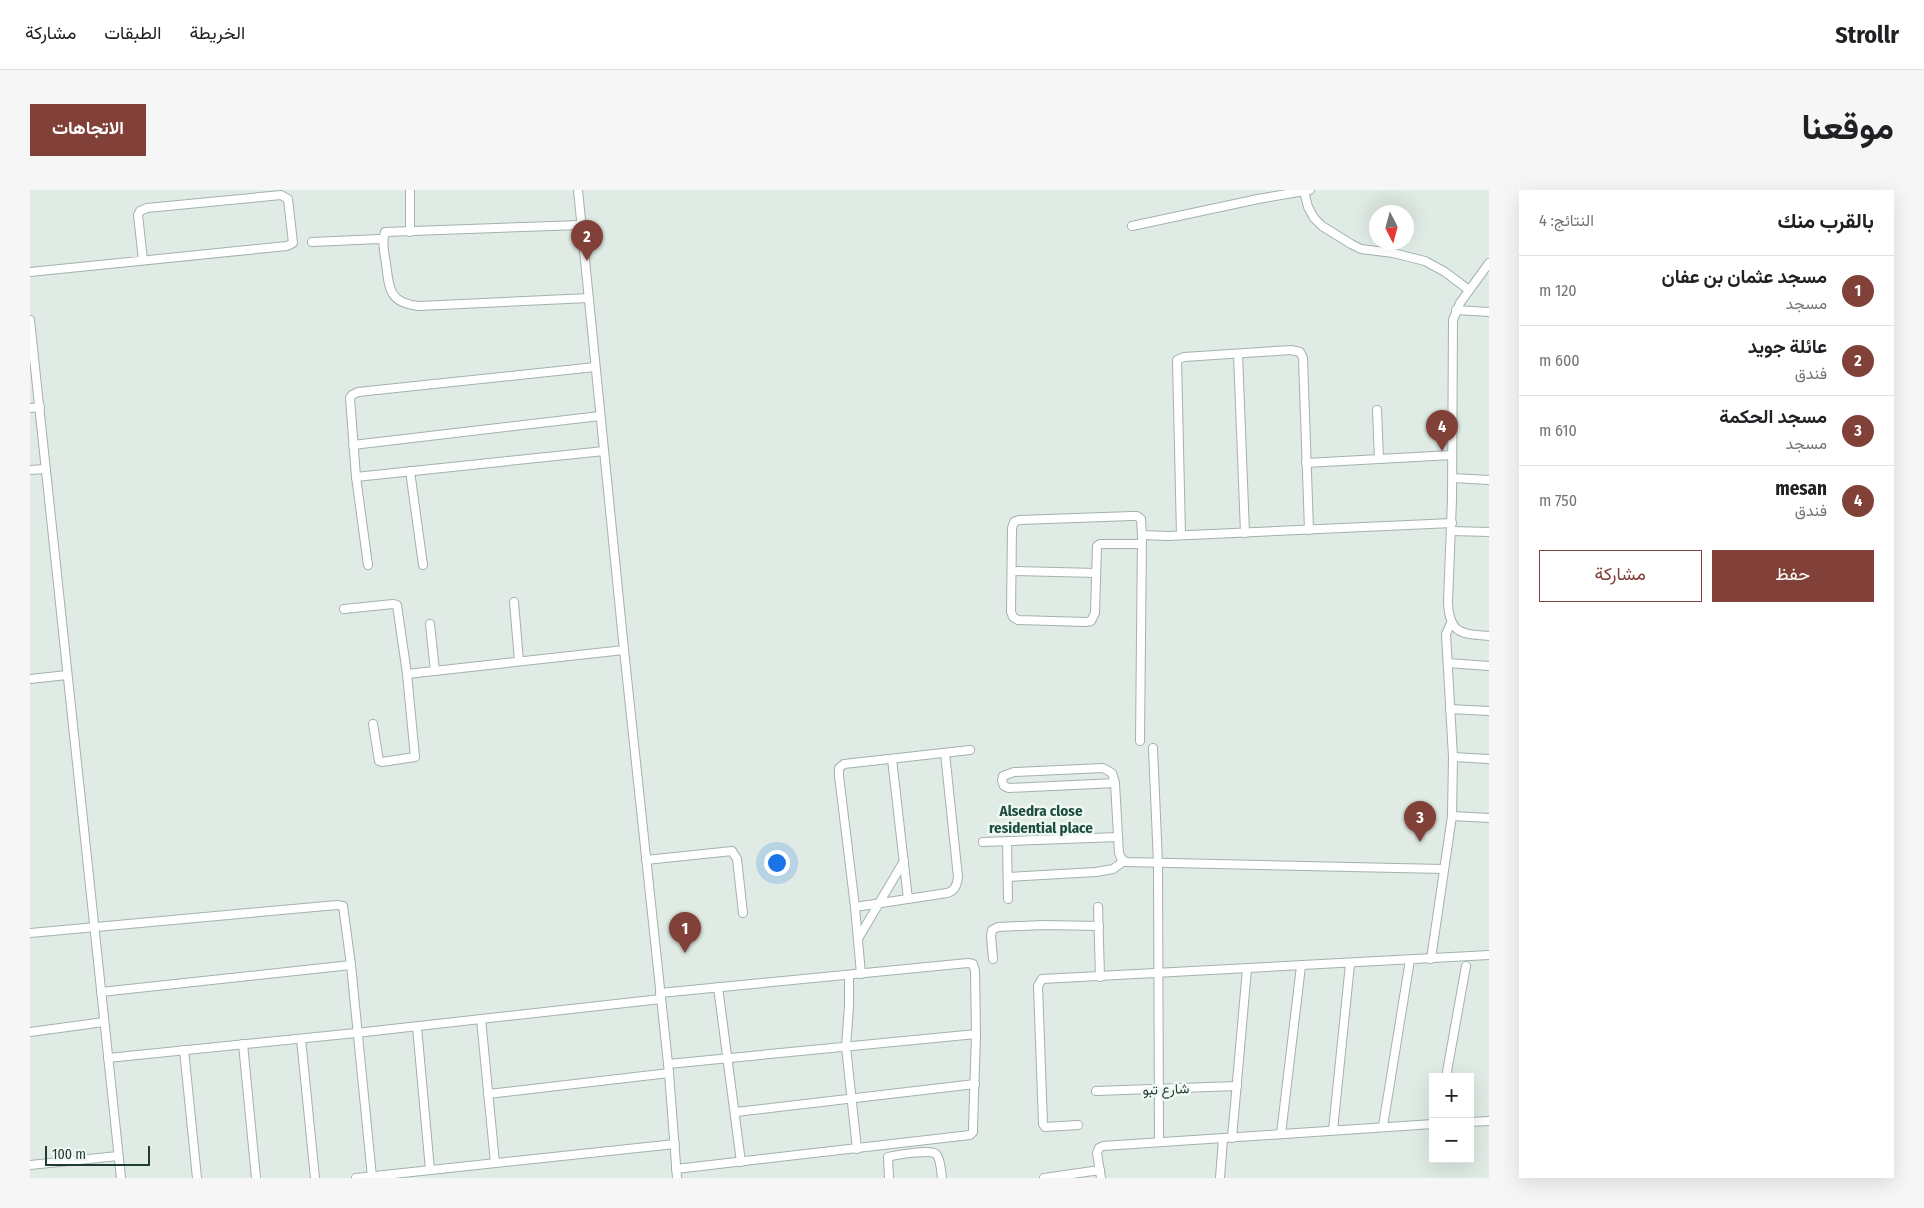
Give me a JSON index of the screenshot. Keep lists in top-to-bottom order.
{
  "streets": {
    "street": ["شارع تبو"]
  },
  "districts": ["Alsedra close residential place"],
  "scale_bar": "100 m",
  "north": "bottom",
  "page": {
    "header": "Strollr",
    "nav": ["الخريطة", "الطبقات", "مشاركة"],
    "title": "موقعنا",
    "buttons": [
      "الاتجاهات",
      ["حفظ", "مشاركة"]
    ],
    "heading": ["بالقرب منك", "النتائج: 4"],
    "pins": [
      "2",
      "4",
      "3",
      "1"
    ],
    "list": [
      {
        "mark": "1",
        "name": "مسجد عثمان بن عفان",
        "note": "مسجد",
        "value": "120 m"
      },
      {
        "mark": "2",
        "name": "عائلة جويد",
        "note": "فندق",
        "value": "600 m"
      },
      {
        "mark": "3",
        "name": "مسجد الحكمة",
        "note": "مسجد",
        "value": "610 m"
      },
      {
        "mark": "4",
        "name": "mesan",
        "note": "فندق",
        "value": "750 m"
      }
    ],
    "map_buttons": ["+", "−"],
    "scale": "100 m"
  }
}
